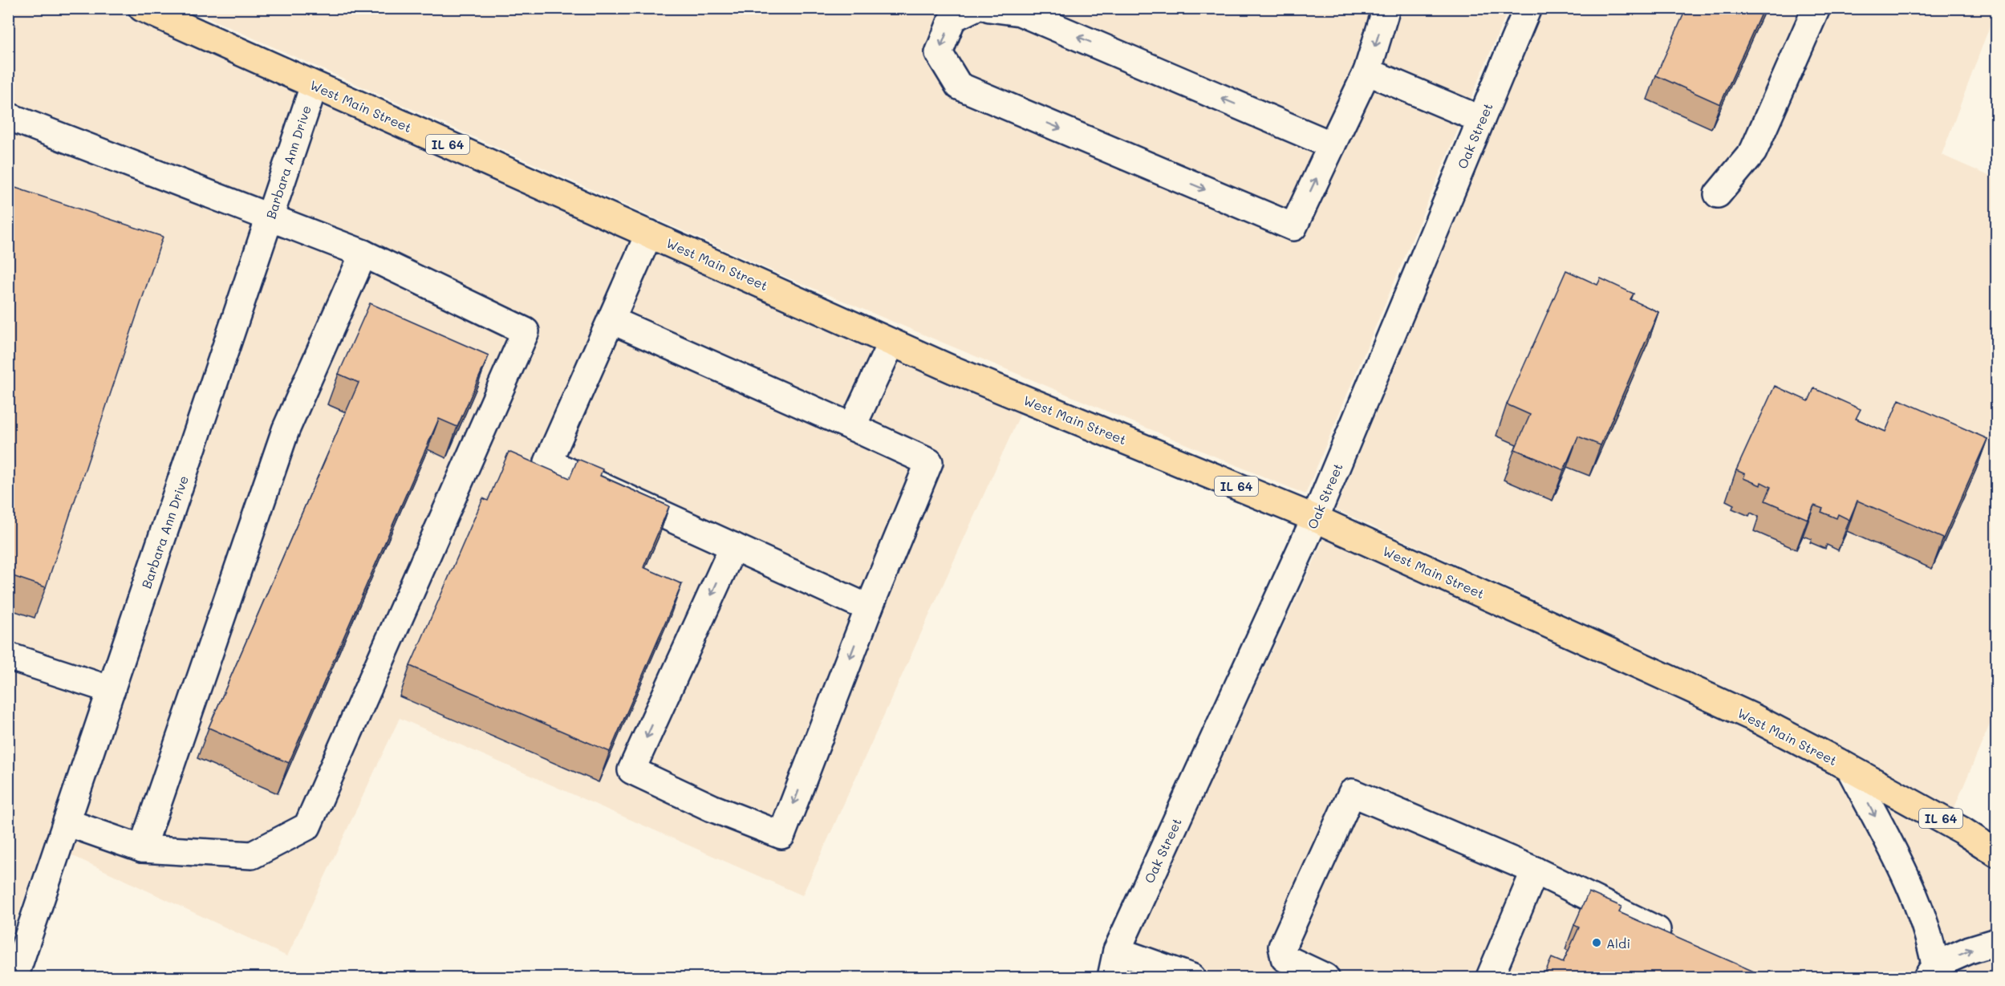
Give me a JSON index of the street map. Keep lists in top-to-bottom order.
{
  "streets": {
    "main road": ["West Main Street", "IL 64"],
    "street": ["Oak Street", "Barbara Ann Drive"]
  },
  "crossings": [
    ["West Main Street", "Oak Street"],
    ["West Main Street", "Barbara Ann Drive"]
  ],
  "places": ["Aldi"]
}
